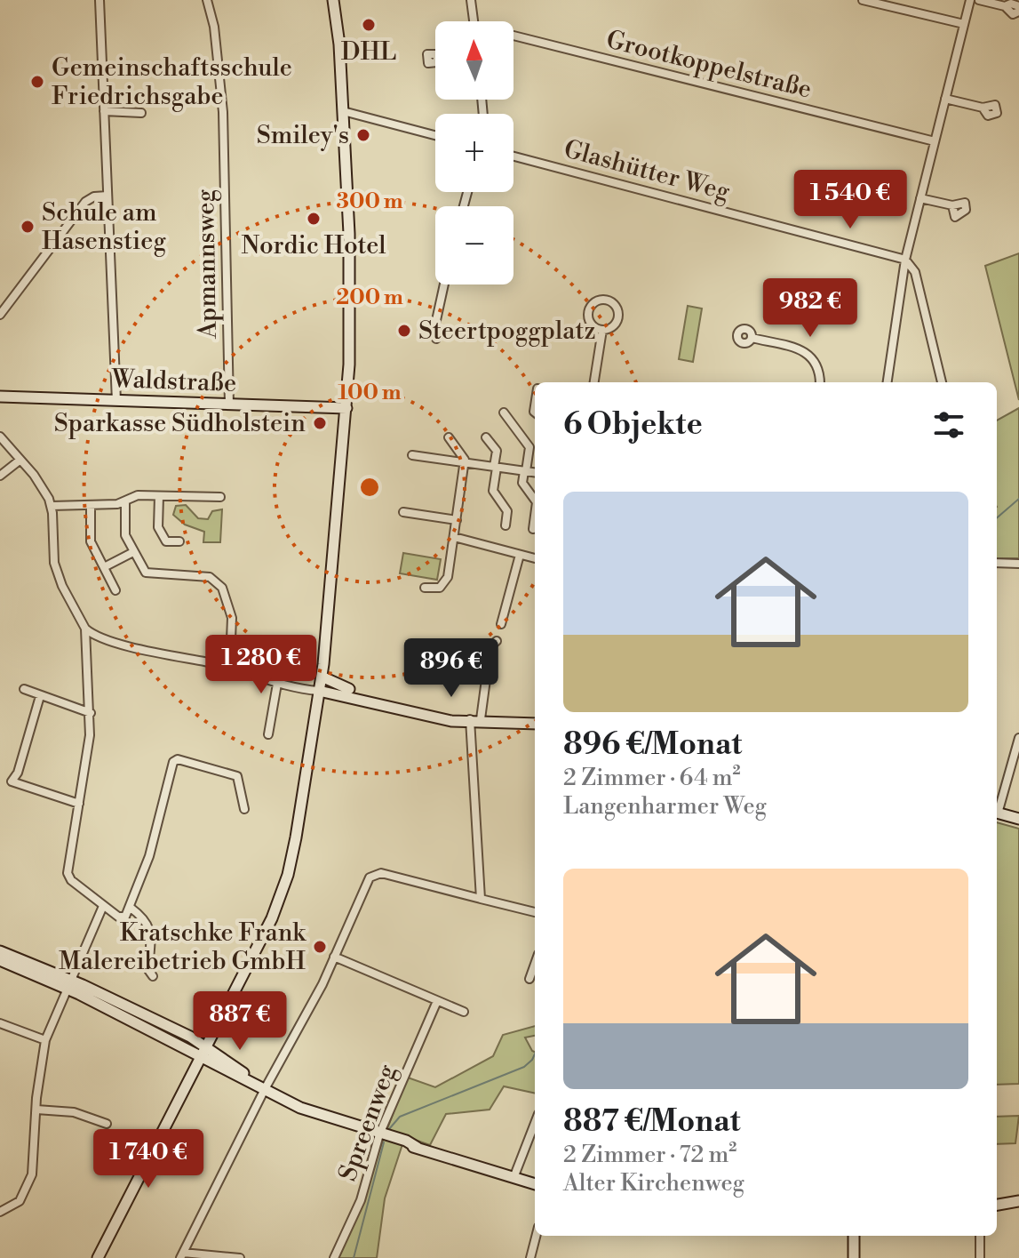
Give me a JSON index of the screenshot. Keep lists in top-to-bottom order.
{
  "streets": {
    "main road": ["Waldstraße"],
    "street": [
      "Grootkoppelstraße",
      "Glashütter Weg",
      "Apmannsweg",
      "Spreenweg"
    ]
  },
  "crossings": [
    ["Apmannsweg", "Waldstraße"]
  ],
  "places": [
    "DHL",
    "Gemeinschaftsschule Friedrichsgabe",
    "Smiley's",
    "Nordic Hotel",
    "Schule am Hasenstieg",
    "Steertpoggplatz",
    "Sparkasse Südholstein",
    "Kratschke Frank Malereibetrieb GmbH"
  ],
  "north": "top",
  "page": {
    "map_buttons": ["+", "−"],
    "price": [
      "1 540 €",
      "982 €",
      "1 280 €",
      "896 €",
      "887 €",
      "1 740 €"
    ],
    "heading": "6 Objekte",
    "list": [
      {
        "name": "896 €/Monat",
        "note": "2 Zimmer · 64 m² · Langenharmer Weg"
      },
      {
        "name": "887 €/Monat",
        "note": "2 Zimmer · 72 m² · Alter Kirchenweg"
      }
    ]
  },
  "rings": ["300 m", "200 m", "100 m"]
}
